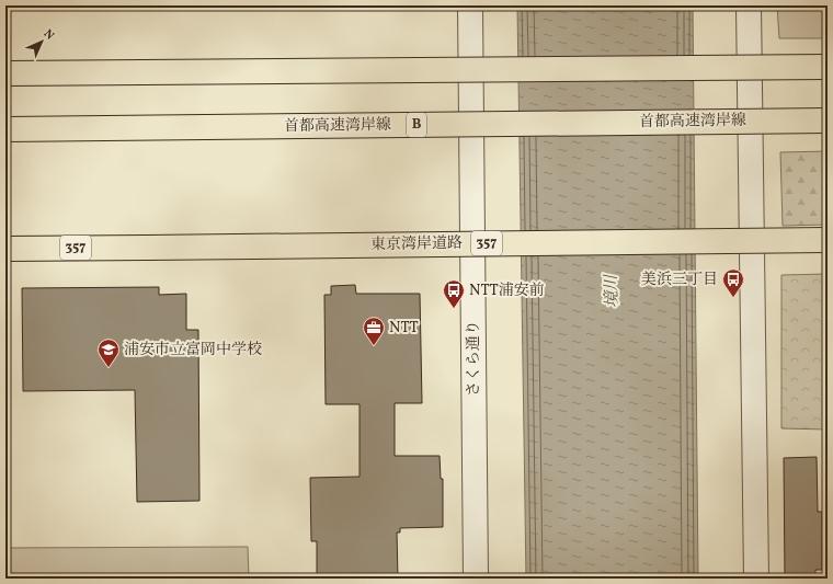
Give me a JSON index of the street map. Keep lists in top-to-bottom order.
{
  "streets": {
    "highway": [
      "首都高速湾岸線",
      "B",
      "357",
      "東京湾岸道路"
    ],
    "street": ["さくら通り"]
  },
  "water": ["境川"],
  "places": {
    "bus stop": ["美浜三丁目", "NTT浦安前"],
    "office": ["NTT"],
    "school or university": ["浦安市立富岡中学校"]
  },
  "north": "top right"
}
